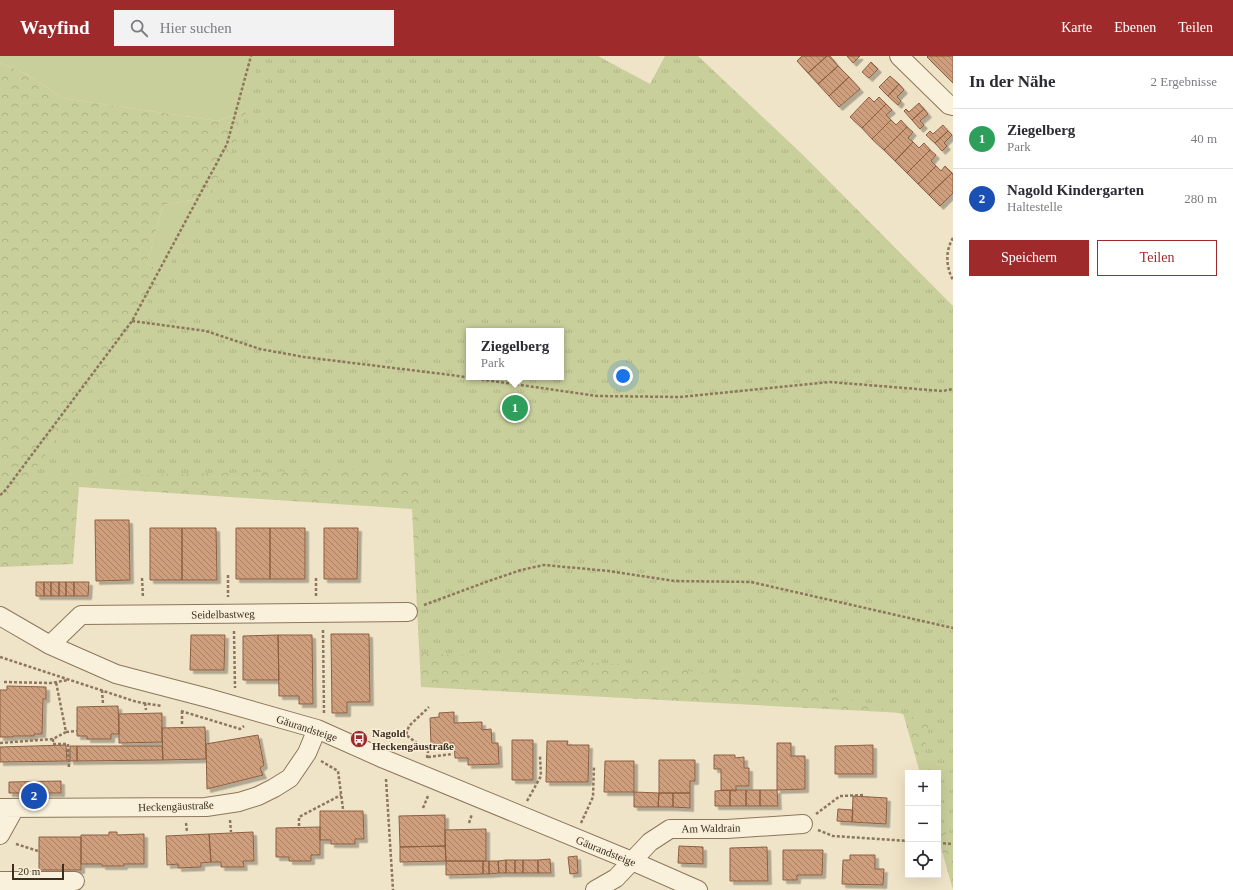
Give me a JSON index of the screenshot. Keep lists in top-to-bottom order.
{
  "streets": {
    "street": [
      "Seidelbastweg",
      "Gäurandsteige",
      "Heckengäustraße",
      "Am Waldrain"
    ]
  },
  "crossings": [
    ["Seidelbastweg", "Gäurandsteige"],
    ["Gäurandsteige", "Heckengäustraße"],
    ["Gäurandsteige", "Am Waldrain"]
  ],
  "places": {
    "bus stop": ["Nagold Heckengäustraße"]
  },
  "scale_bar": "20 m",
  "page": {
    "header": "Wayfind",
    "search": "Hier suchen",
    "nav": ["Karte", "Ebenen", "Teilen"],
    "heading": ["In der Nähe", "2 Ergebnisse"],
    "list": [
      {
        "mark": "1",
        "name": "Ziegelberg",
        "note": "Park",
        "value": "40 m"
      },
      {
        "mark": "2",
        "name": "Nagold Kindergarten",
        "note": "Haltestelle",
        "value": "280 m"
      }
    ],
    "buttons": ["Speichern", "Teilen"],
    "popup": ["Ziegelberg", "Park"],
    "pins": ["1", "2"],
    "map_buttons": ["+", "−"],
    "scale": "20 m"
  }
}
